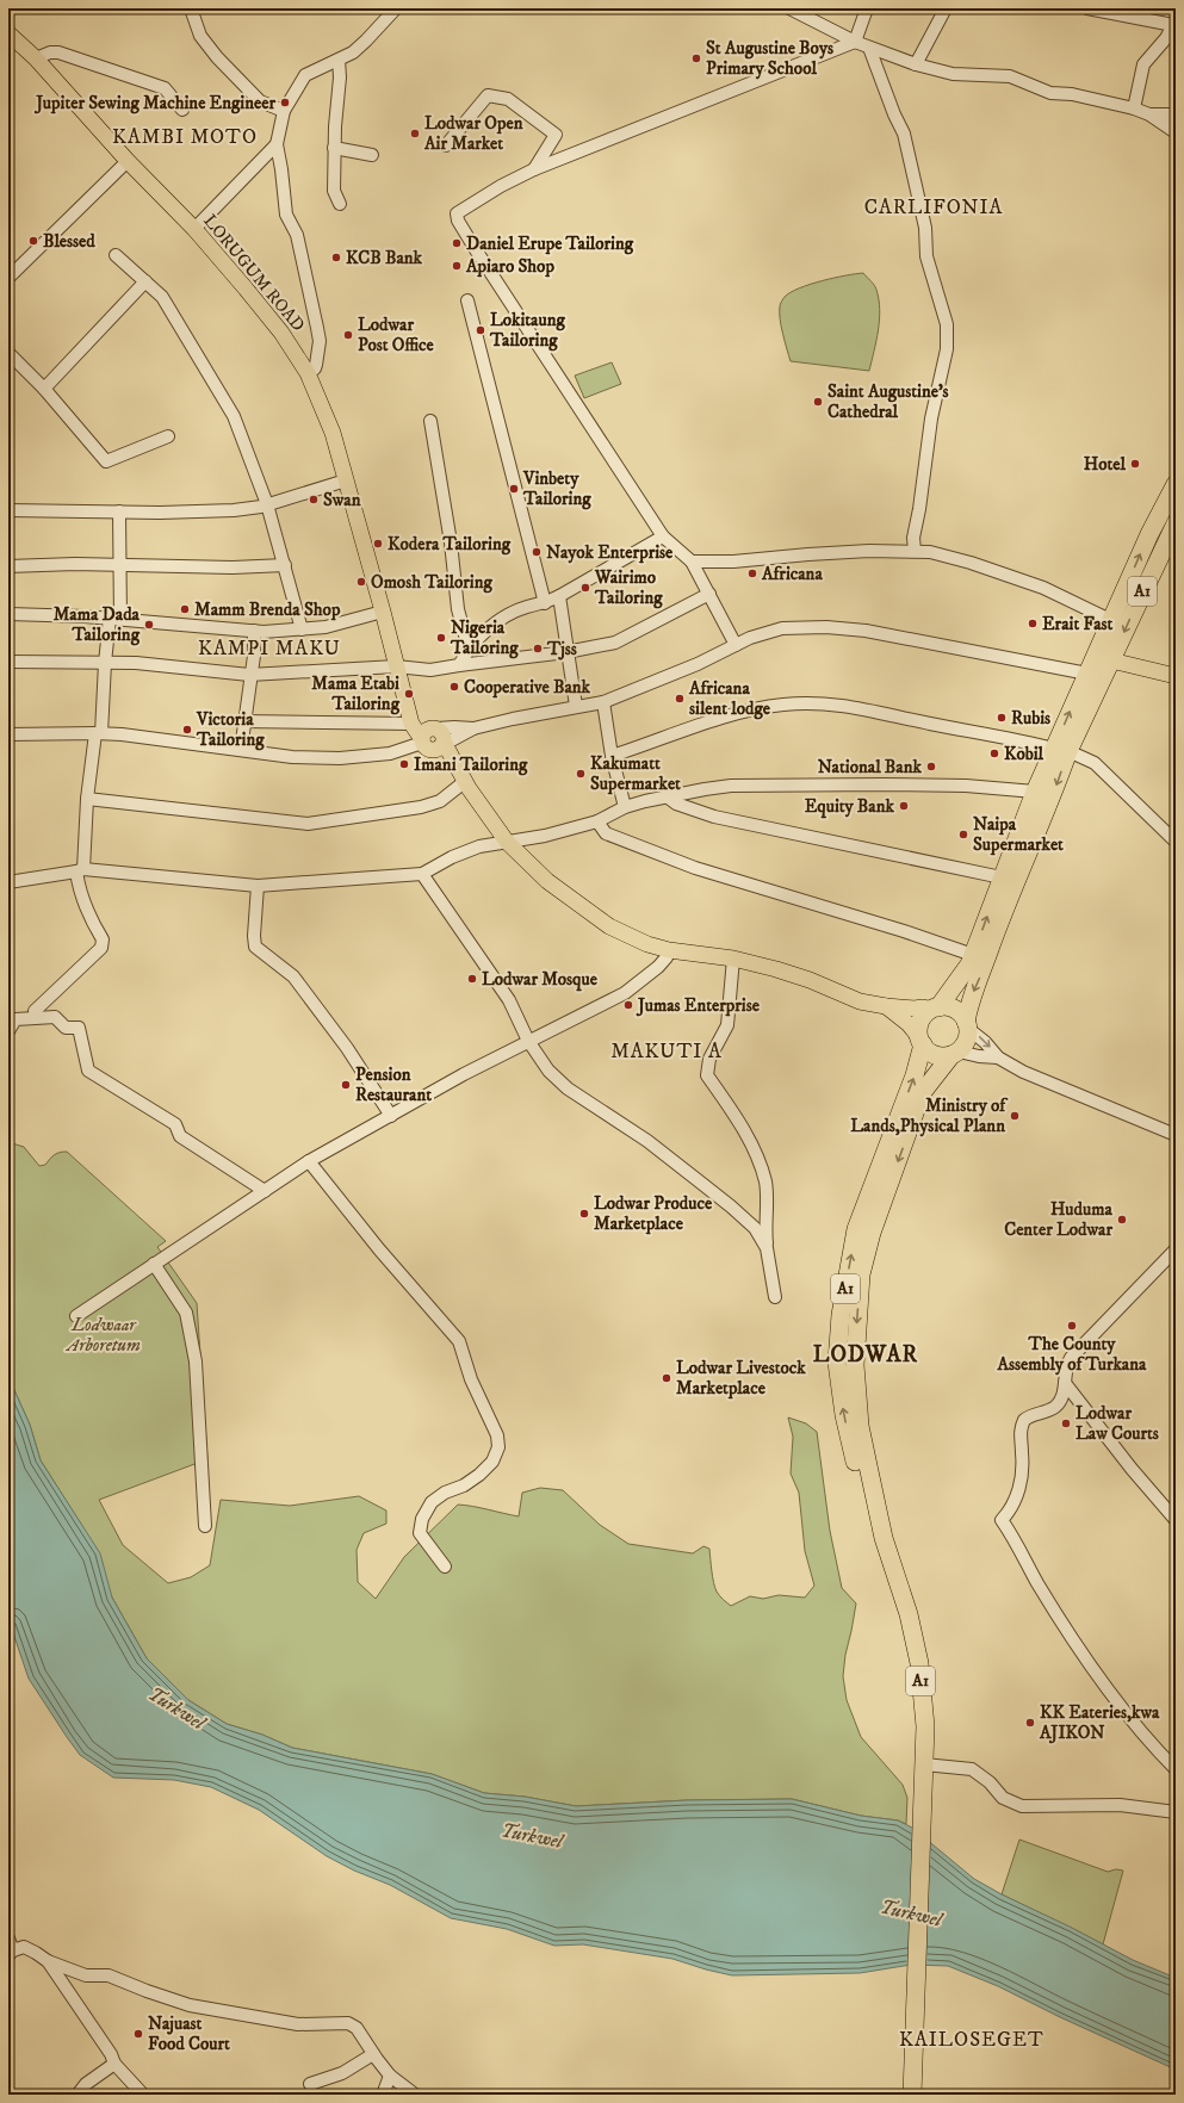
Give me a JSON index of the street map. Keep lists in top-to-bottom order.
{
  "streets": {
    "highway": ["A1"],
    "main road": ["LORUGUM ROAD"]
  },
  "districts": [
    "KAMBI MOTO",
    "CARLIFONIA",
    "KAMPI MAKU",
    "MAKUTI A",
    "LODWAR",
    "KAILOSEGET"
  ],
  "water": ["Turkwel"],
  "parks": ["Lodwaar Arboretum"],
  "places": [
    "St Augustine Boys Primary School",
    "Jupiter Sewing Machine Engineer",
    "Lodwar Open Air Market",
    "Blessed",
    "Daniel Erupe Tailoring",
    "KCB Bank",
    "Apiaro Shop",
    "Lokitaung Tailoring",
    "Lodwar Post Office",
    "Saint Augustine's Cathedral",
    "Hotel",
    "Vinbety Tailoring",
    "Swan",
    "Kodera Tailoring",
    "Nayok Enterprise",
    "Africana",
    "Omosh Tailoring",
    "Wairimo Tailoring",
    "Mamm Brenda Shop",
    "Erait Fast",
    "Mama Dada Tailoring",
    "Nigeria Tailoring",
    "Tjss",
    "Cooperative Bank",
    "Mama Etabi Tailoring",
    "Africana silent lodge",
    "Rubis",
    "Victoria Tailoring",
    "Kobil",
    "Imani Tailoring",
    "National Bank",
    "Kakumatt Supermarket",
    "Equity Bank",
    "Naipa Supermarket",
    "Lodwar Mosque",
    "Jumas Enterprise",
    "Pension Restaurant",
    "Ministry of Lands,Physical Plann",
    "Lodwar Produce Marketplace",
    "Huduma Center Lodwar",
    "The County Assembly of Turkana",
    "Lodwar Livestock Marketplace",
    "Lodwar Law Courts",
    "KK Eateries,kwa AJIKON",
    "Najuast Food Court"
  ]
}
